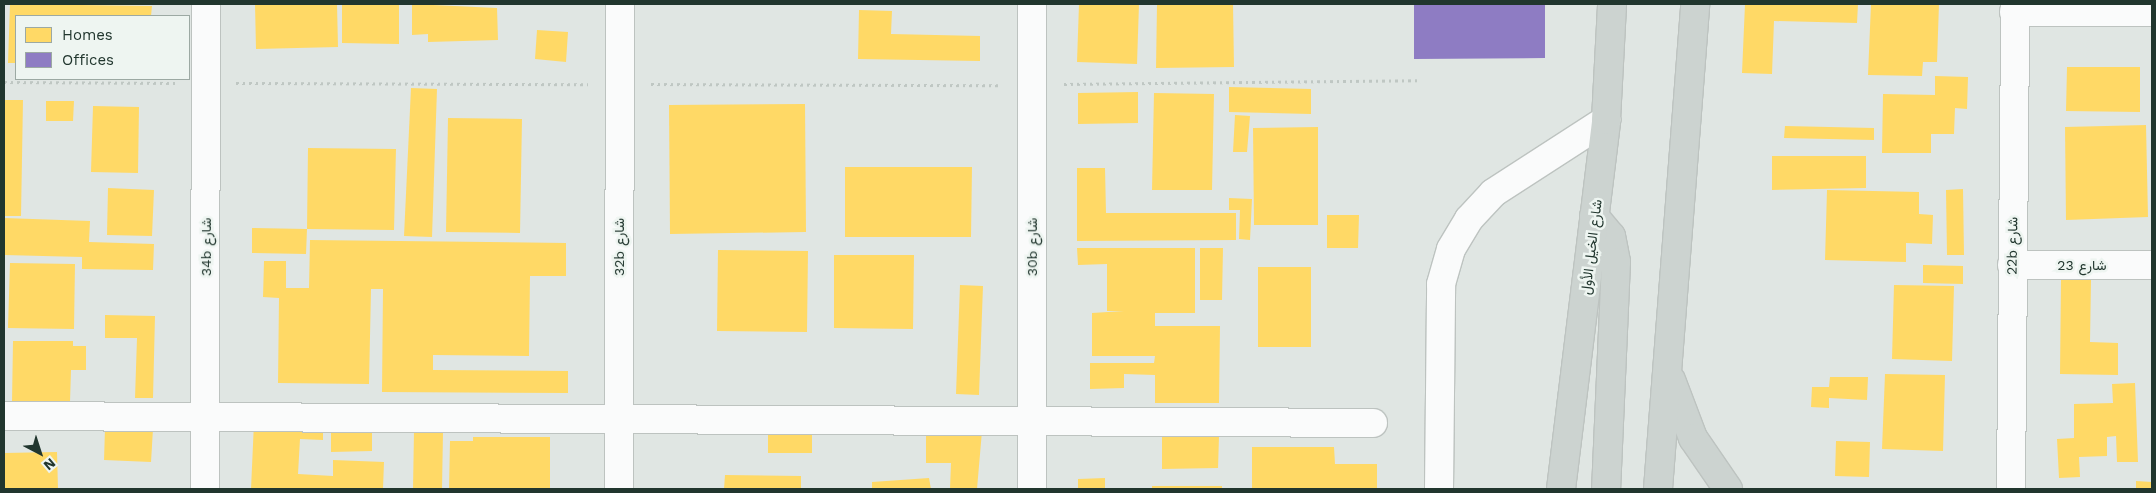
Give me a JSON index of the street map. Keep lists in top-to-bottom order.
{
  "streets": {
    "main road": ["شارع الخيل الأول"],
    "street": [
      "22b شارع",
      "34b شارع",
      "32b شارع",
      "30b شارع",
      "شارع 23"
    ]
  },
  "crossings": [
    ["22b شارع", "شارع 23"]
  ],
  "legend": ["Homes", "Offices"],
  "north": "bottom right"
}
